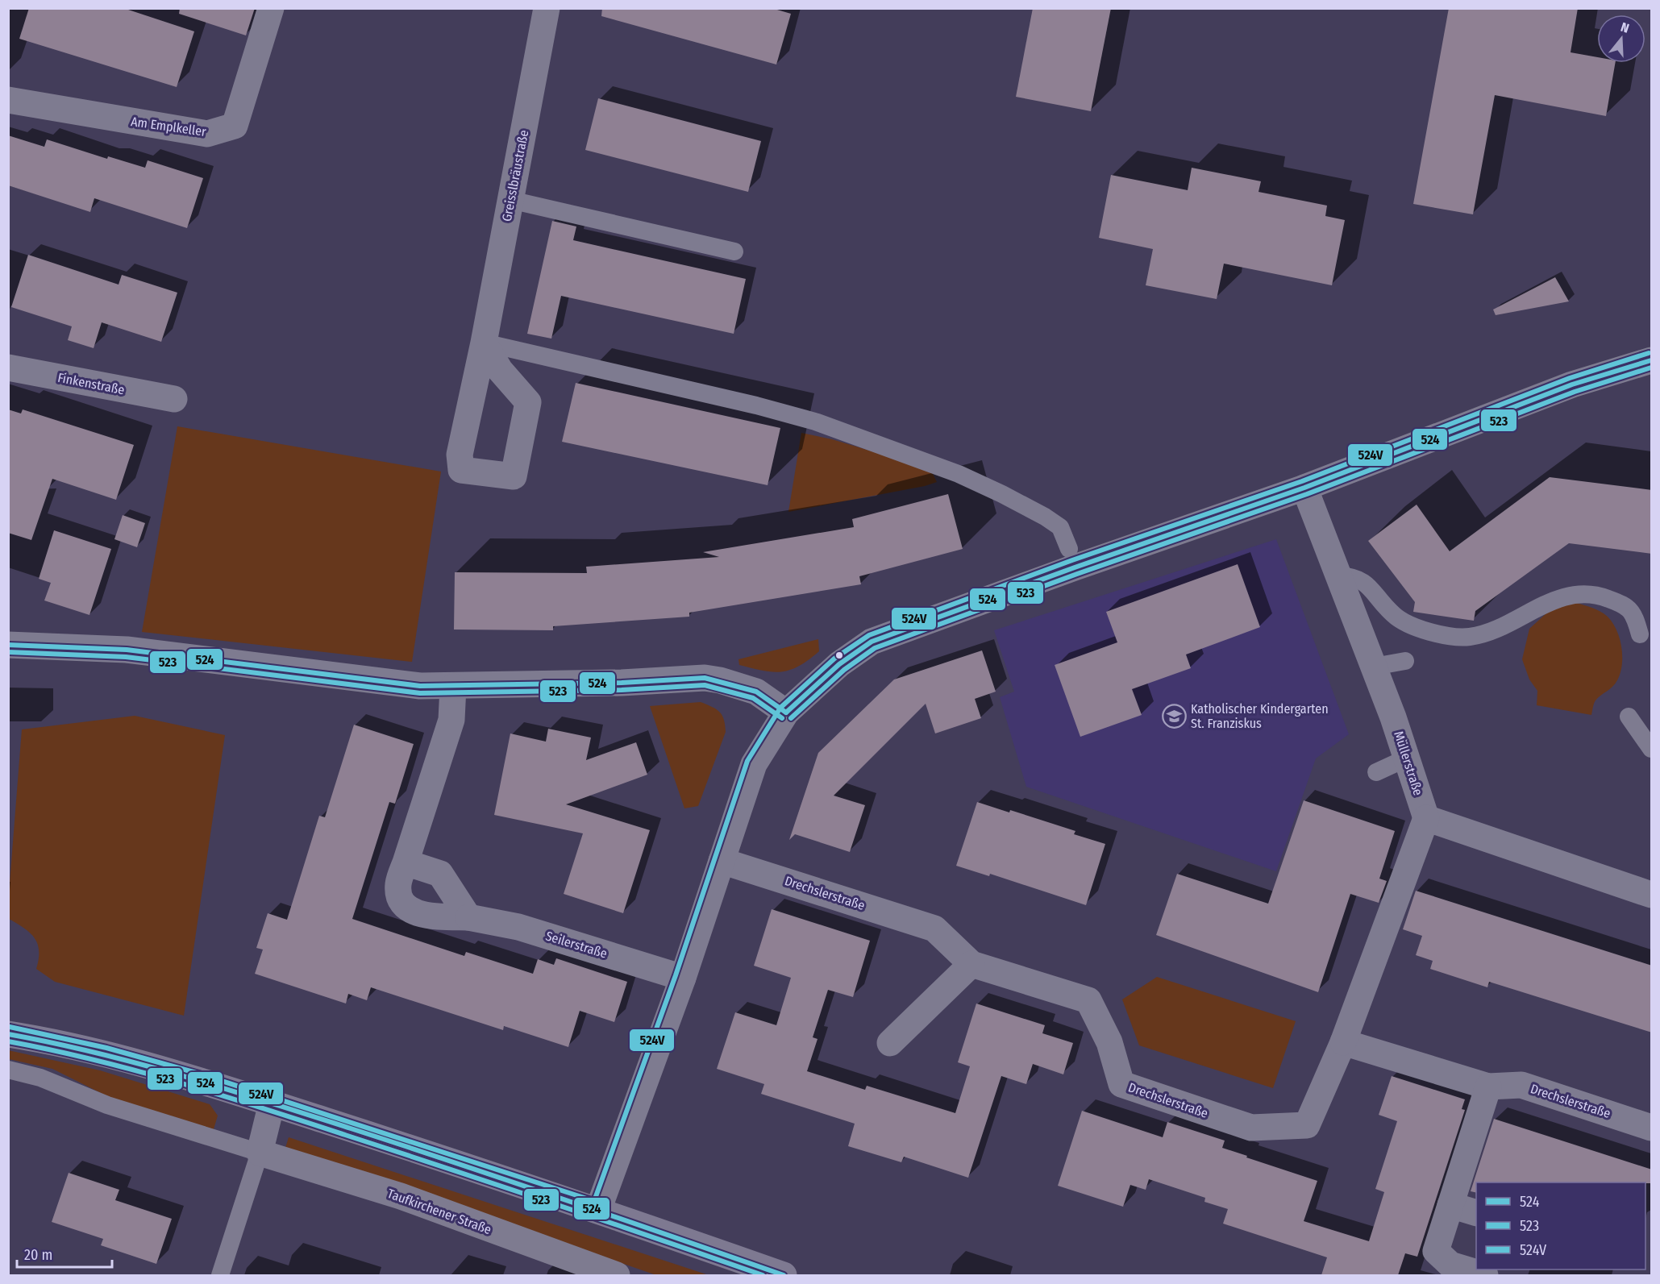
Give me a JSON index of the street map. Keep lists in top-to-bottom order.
{
  "streets": {
    "street": [
      "Am Emplkeller",
      "Greisslbräustraße",
      "Finkenstraße",
      "Müllerstraße",
      "Drechslerstraße",
      "Seilerstraße",
      "Taufkirchener Straße"
    ]
  },
  "crossings": [
    ["Müllerstraße", "Drechslerstraße"]
  ],
  "places": {
    "school or university": ["Katholischer Kindergarten St. Franziskus"]
  },
  "lines": ["transit line 524V", "transit line 524", "transit line 523"],
  "legend": ["524", "523", "524V"],
  "scale_bar": "20 m",
  "north": "top"
}
